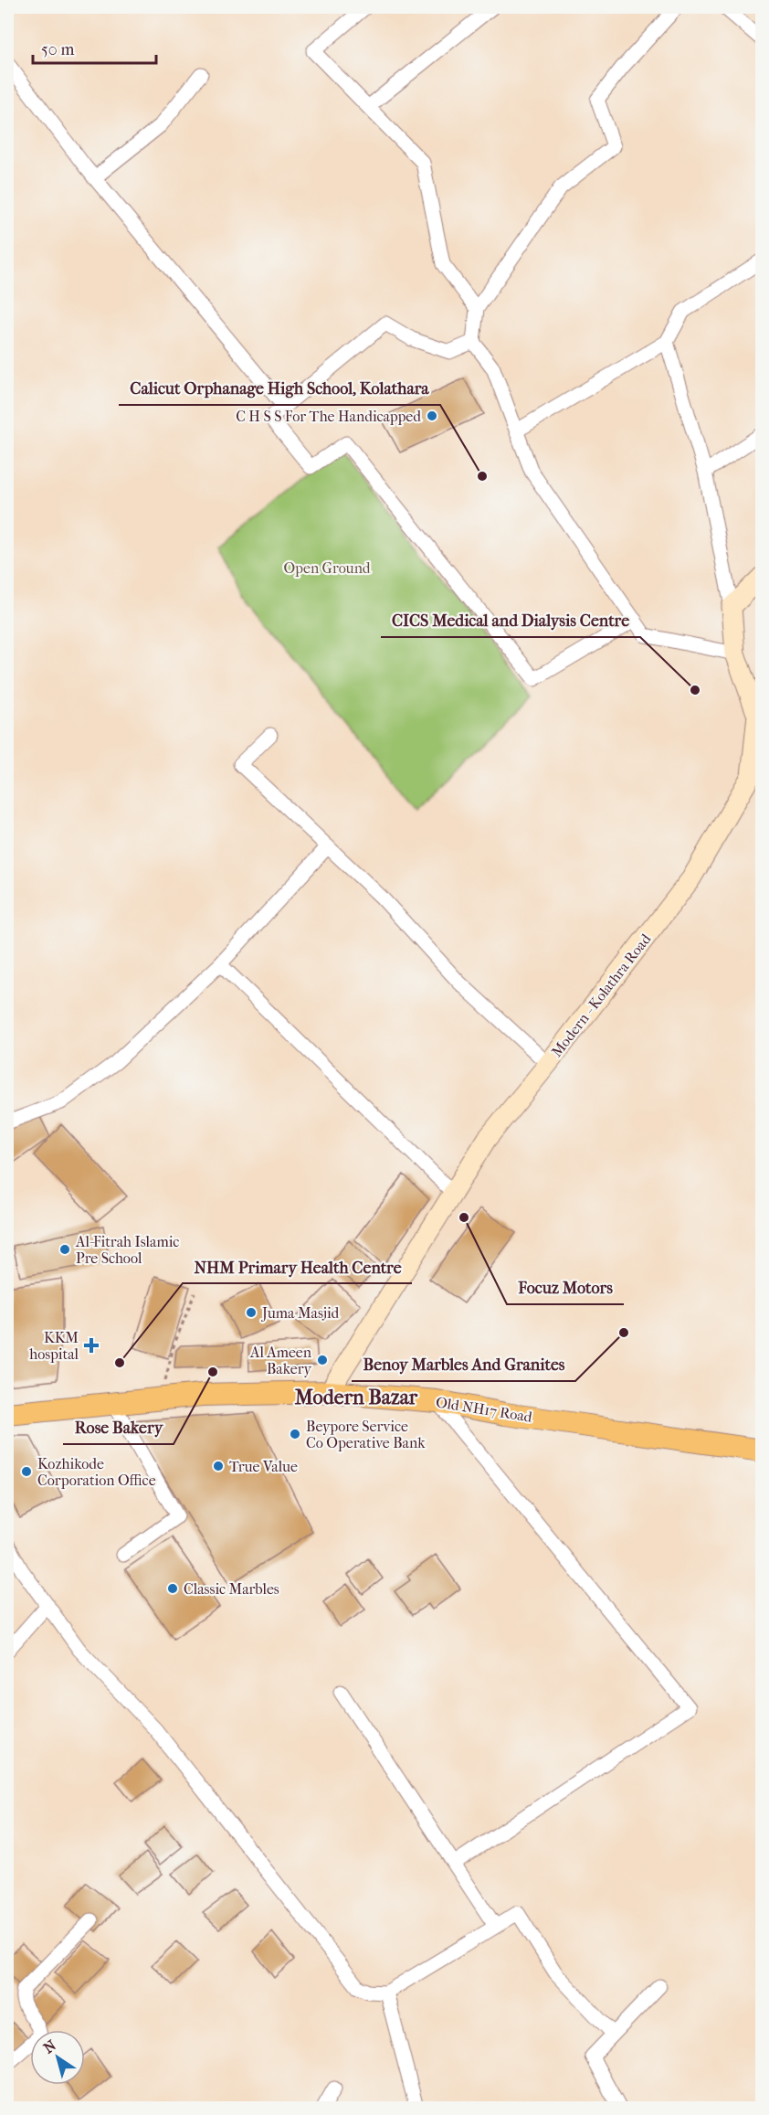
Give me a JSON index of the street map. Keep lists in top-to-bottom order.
{
  "streets": {
    "main road": ["Modern - Kolathra Road", "Old NH17 Road"]
  },
  "crossings": [
    ["Modern - Kolathra Road", "Old NH17 Road"]
  ],
  "districts": ["Modern Bazar"],
  "parks": ["Open Ground"],
  "places": {
    "other": [
      "C H S S For The Handicapped",
      "Calicut Orphanage High School, Kolathara",
      "CICS Medical and Dialysis Centre",
      "Focuz Motors",
      "Al-Fitrah Islamic Pre School",
      "Juma Masjid",
      "Benoy Marbles And Granites",
      "Al Ameen Bakery",
      "NHM Primary Health Centre",
      "Rose Bakery",
      "Beypore Service Co Operative Bank",
      "True Value",
      "Kozhikode Corporation Office",
      "Classic Marbles"
    ],
    "health": ["KKM hospital"]
  },
  "scale_bar": "50 m",
  "north": "top left"
}
